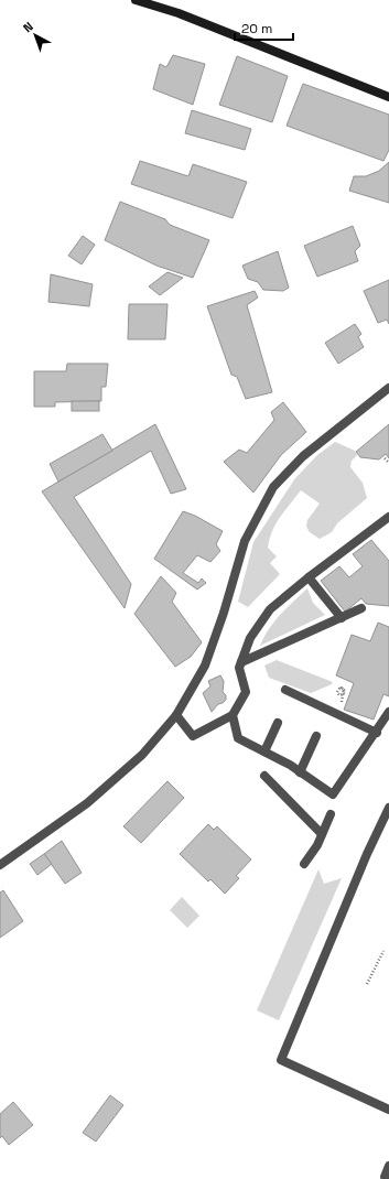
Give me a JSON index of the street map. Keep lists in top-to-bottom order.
{
  "scale_bar": "20 m",
  "north": "top left"
}
